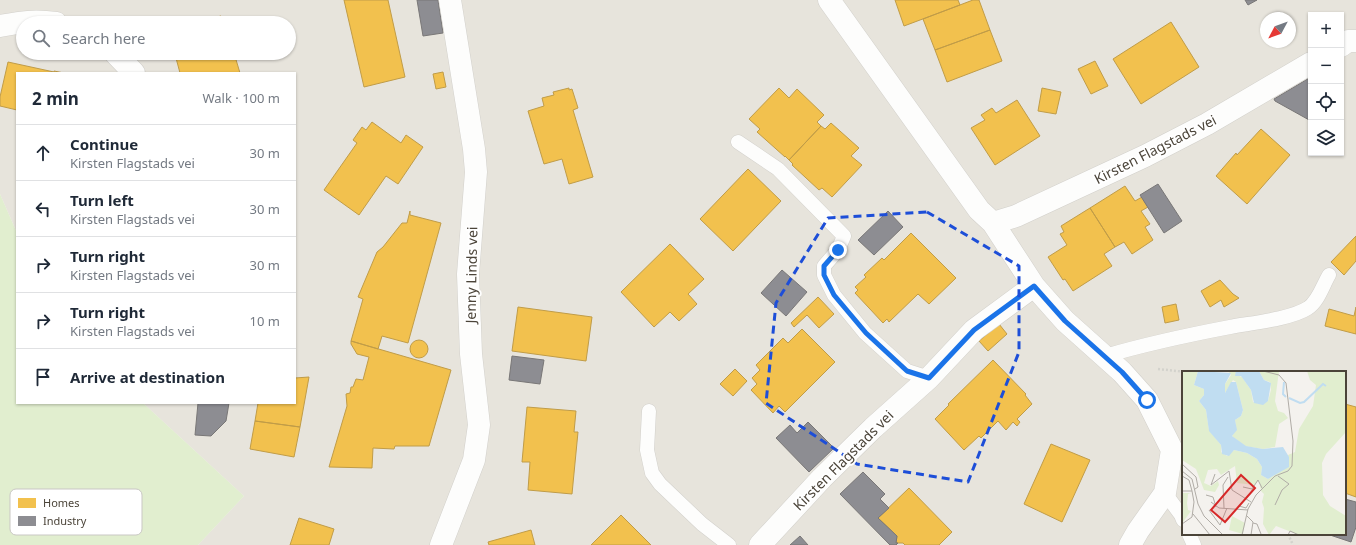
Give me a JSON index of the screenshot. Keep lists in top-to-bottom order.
{
  "streets": {
    "street": ["Kirsten Flagstads vei", "Jenny Linds vei"]
  },
  "legend": ["Homes", "Industry"],
  "north": "bottom left",
  "page": {
    "map_buttons": ["+", "−"],
    "search": "Search here",
    "heading": ["2 min", "Walk · 100 m"],
    "list": [
      ["Continue", "Kirsten Flagstads vei", "30 m"],
      ["Turn left", "Kirsten Flagstads vei", "30 m"],
      ["Turn right", "Kirsten Flagstads vei", "30 m"],
      ["Turn right", "Kirsten Flagstads vei", "10 m"],
      "Arrive at destination"
    ]
  }
}
